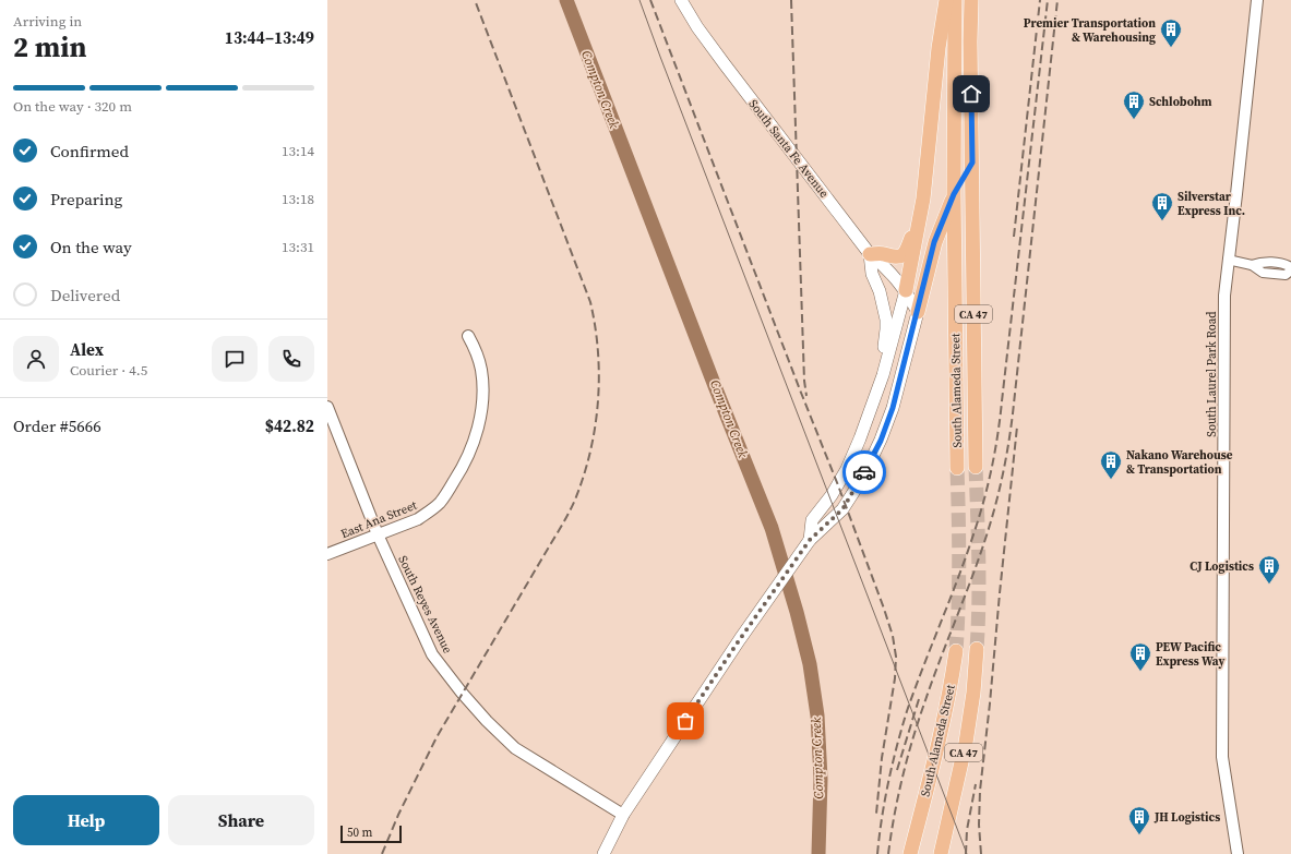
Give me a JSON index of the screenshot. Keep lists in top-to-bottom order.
{
  "streets": {
    "main road": ["South Santa Fe Avenue", "CA 47", "South Alameda Street"],
    "street": ["South Laurel Park Road", "East Ana Street", "South Reyes Avenue"]
  },
  "crossings": [
    ["East Ana Street", "South Reyes Avenue"]
  ],
  "water": ["Compton Creek"],
  "places": {
    "building": [
      "Premier Transportation & Warehousing",
      "Schlobohm",
      "Silverstar Express Inc.",
      "Nakano Warehouse & Transportation",
      "CJ Logistics",
      "PEW Pacific Express Way",
      "JH Logistics"
    ]
  },
  "scale_bar": "50 m",
  "page": {
    "heading": ["2 min", "Arriving in", "13:44–13:49"],
    "panel": [
      "Alex",
      "Courier · 4.5",
      "Order #5666",
      "$42.82"
    ],
    "bar": "On the way · 320 m",
    "list": [
      ["Confirmed", "13:14"],
      ["Preparing", "13:18"],
      ["On the way", "13:31"],
      "Delivered"
    ],
    "buttons": ["Help", "Share"],
    "scale": "50 m"
  }
}
